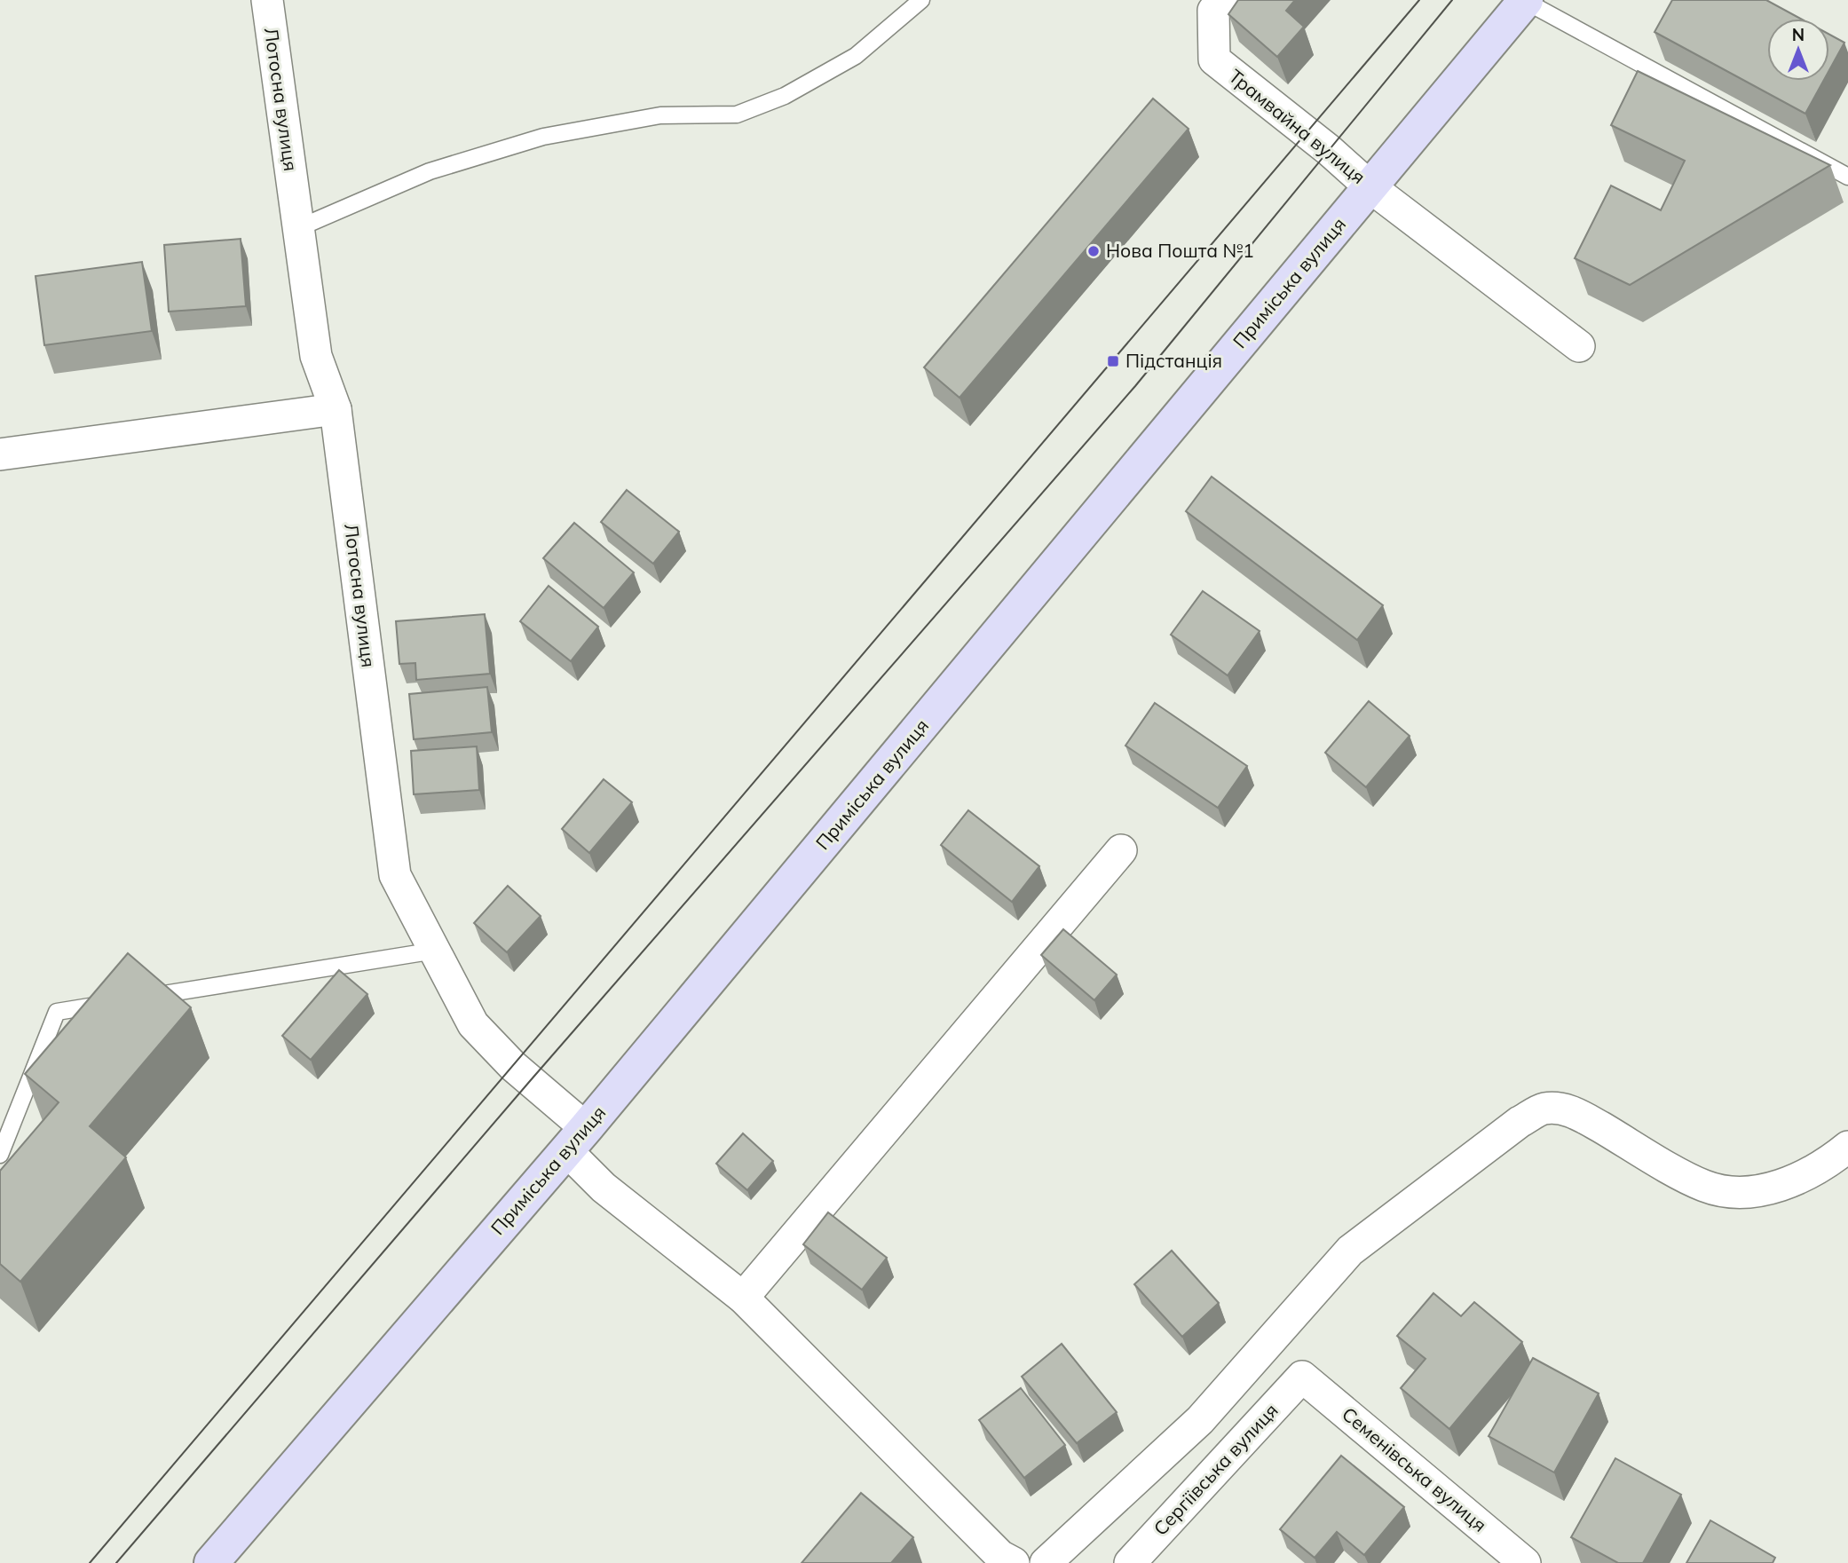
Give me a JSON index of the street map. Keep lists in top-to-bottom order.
{
  "streets": {
    "street": [
      "Лотосна вулиця",
      "Трамвайна вулиця",
      "Приміська вулиця",
      "Сергіївська вулиця",
      "Семенівська вулиця"
    ]
  },
  "crossings": [
    ["Лотосна вулиця", "Приміська вулиця"],
    ["Трамвайна вулиця", "Приміська вулиця"],
    ["Сергіївська вулиця", "Семенівська вулиця"]
  ],
  "places": {
    "other": ["Нова Пошта №1"],
    "transit": ["Підстанція"]
  },
  "north": "top"
}
